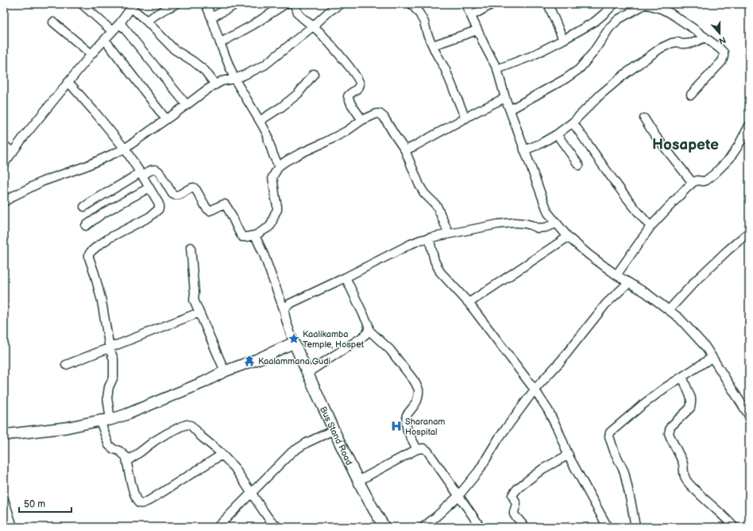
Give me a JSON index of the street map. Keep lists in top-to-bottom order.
{
  "streets": {
    "main road": ["Bus Stand Road"]
  },
  "districts": ["Hosapete"],
  "places": {
    "place": ["Kaalikamba Temple, Hospet"],
    "temple": ["Kaalammana Gudi"],
    "hospital": ["Sharanam Hospital"]
  },
  "scale_bar": "50 m",
  "north": "bottom"
}
